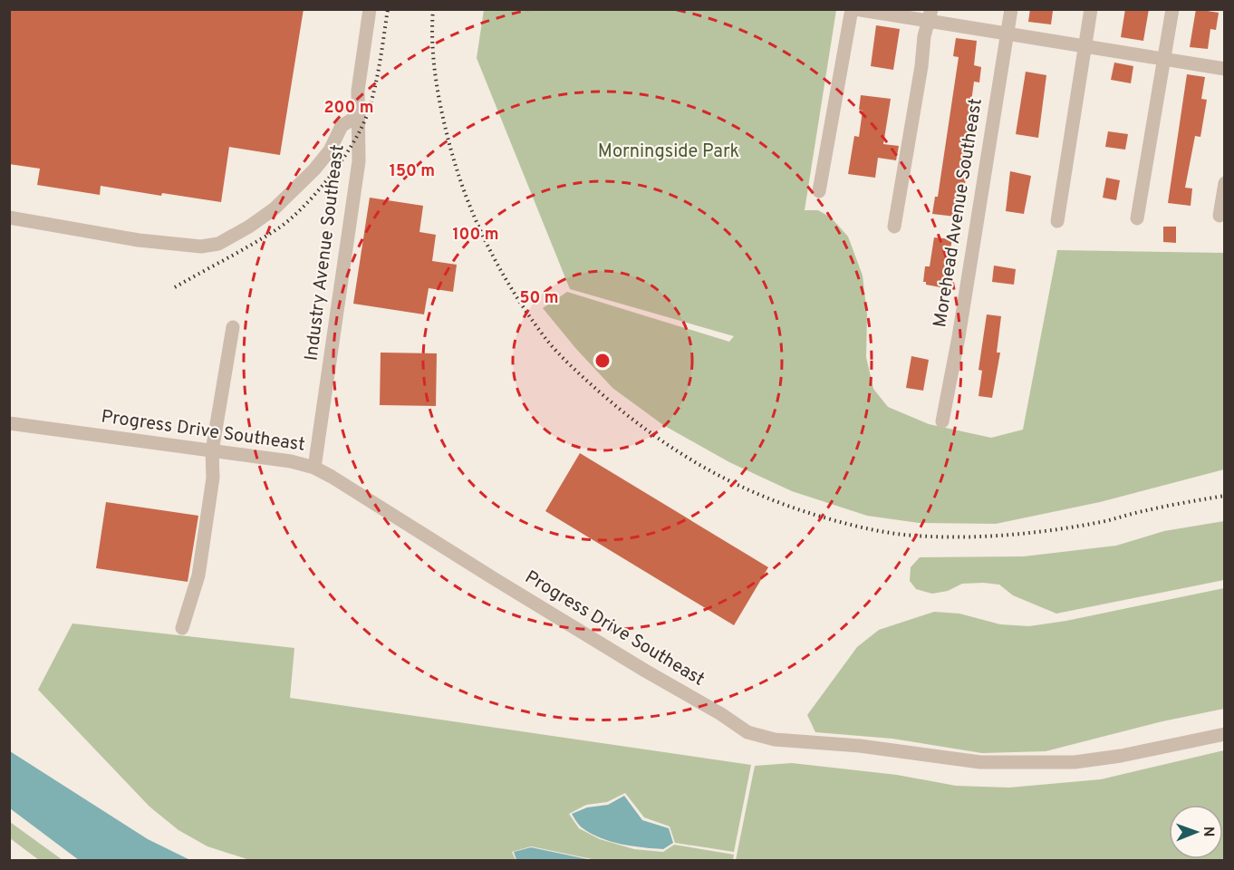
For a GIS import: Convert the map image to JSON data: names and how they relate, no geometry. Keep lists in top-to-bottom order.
{
  "streets": {
    "street": ["Morehead Avenue Southeast", "Industry Avenue Southeast", "Progress Drive Southeast"]
  },
  "crossings": [
    ["Industry Avenue Southeast", "Progress Drive Southeast"]
  ],
  "parks": ["Morningside Park"],
  "north": "right",
  "rings": [
    "200 m",
    "150 m",
    "100 m",
    "50 m"
  ]
}
